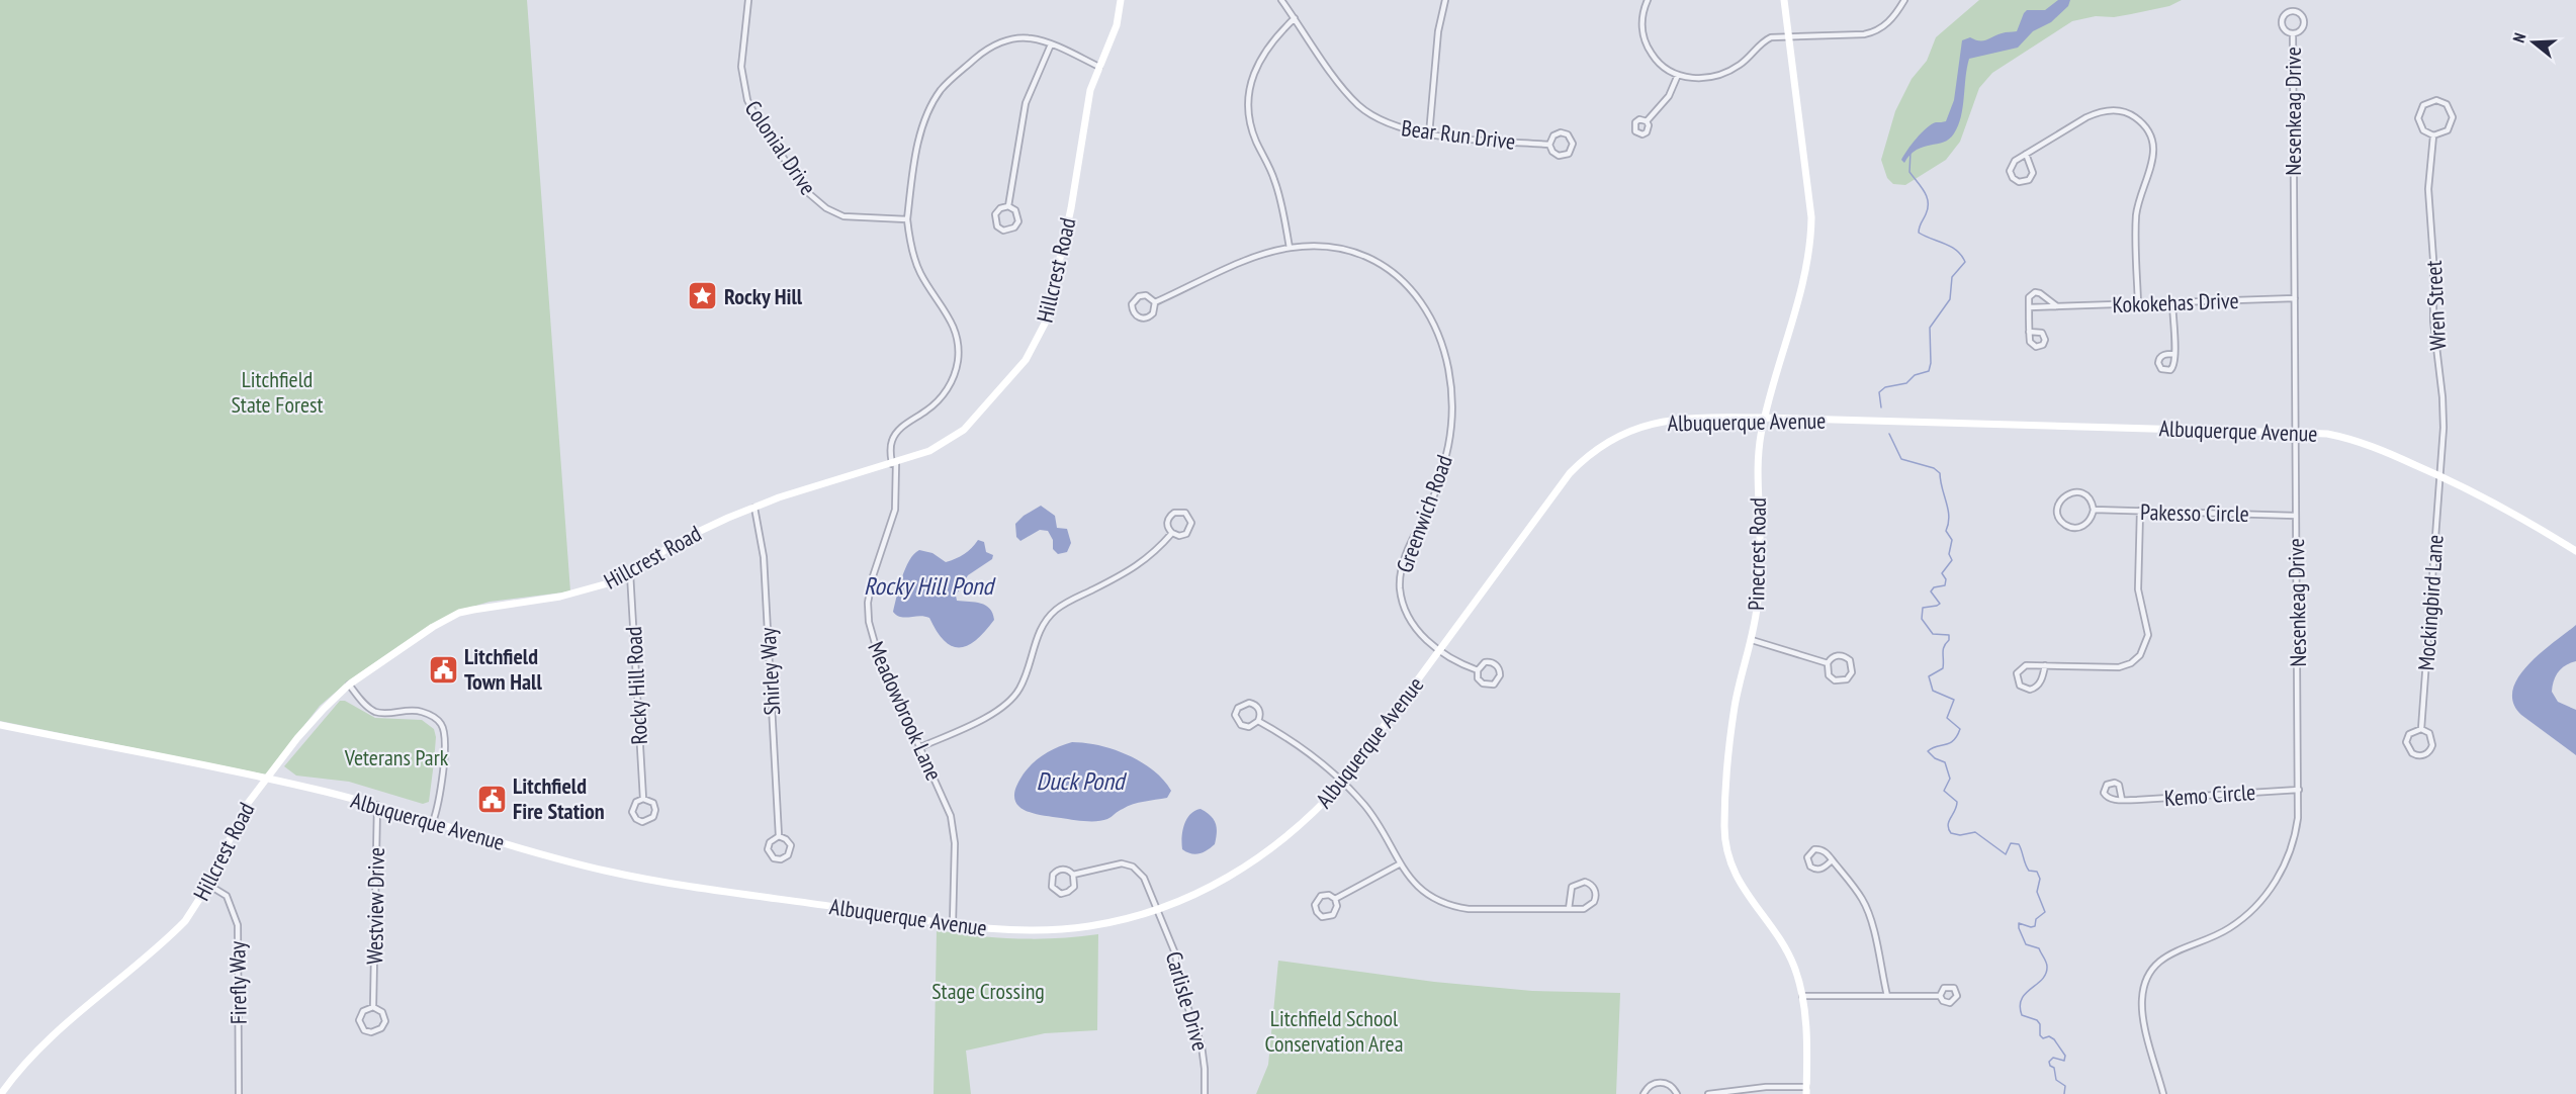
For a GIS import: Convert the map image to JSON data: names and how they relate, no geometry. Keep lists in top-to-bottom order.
{
  "streets": {
    "street": [
      "Nesenkeag Drive",
      "Bear Run Drive",
      "Colonial Drive",
      "Hillcrest Road",
      "Kokokehas Drive",
      "Wren Street",
      "Albuquerque Avenue",
      "Pakesso Circle",
      "Greenwich Road",
      "Pinecrest Road",
      "Mockingbird Lane",
      "Shirley Way",
      "Rocky Hill Road",
      "Meadowbrook Lane",
      "Kemo Circle",
      "Westview Drive",
      "Firefly Way",
      "Carlisle Drive"
    ]
  },
  "crossings": [
    ["Nesenkeag Drive", "Kokokehas Drive"],
    ["Nesenkeag Drive", "Albuquerque Avenue"],
    ["Nesenkeag Drive", "Pakesso Circle"],
    ["Nesenkeag Drive", "Kemo Circle"],
    ["Colonial Drive", "Meadowbrook Lane"],
    ["Hillcrest Road", "Albuquerque Avenue"],
    ["Hillcrest Road", "Shirley Way"],
    ["Hillcrest Road", "Rocky Hill Road"],
    ["Hillcrest Road", "Meadowbrook Lane"],
    ["Hillcrest Road", "Firefly Way"],
    ["Wren Street", "Albuquerque Avenue"],
    ["Wren Street", "Mockingbird Lane"],
    ["Albuquerque Avenue", "Greenwich Road"],
    ["Albuquerque Avenue", "Pinecrest Road"],
    ["Albuquerque Avenue", "Mockingbird Lane"],
    ["Albuquerque Avenue", "Meadowbrook Lane"],
    ["Albuquerque Avenue", "Westview Drive"],
    ["Albuquerque Avenue", "Carlisle Drive"]
  ],
  "water": ["Rocky Hill Pond", "Duck Pond"],
  "parks": [
    "Litchfield State Forest",
    "Veterans Park",
    "Stage Crossing",
    "Litchfield School Conservation Area"
  ],
  "places": {
    "place": ["Rocky Hill"],
    "public building": ["Litchfield Town Hall", "Litchfield Fire Station"]
  },
  "north": "left"
}
